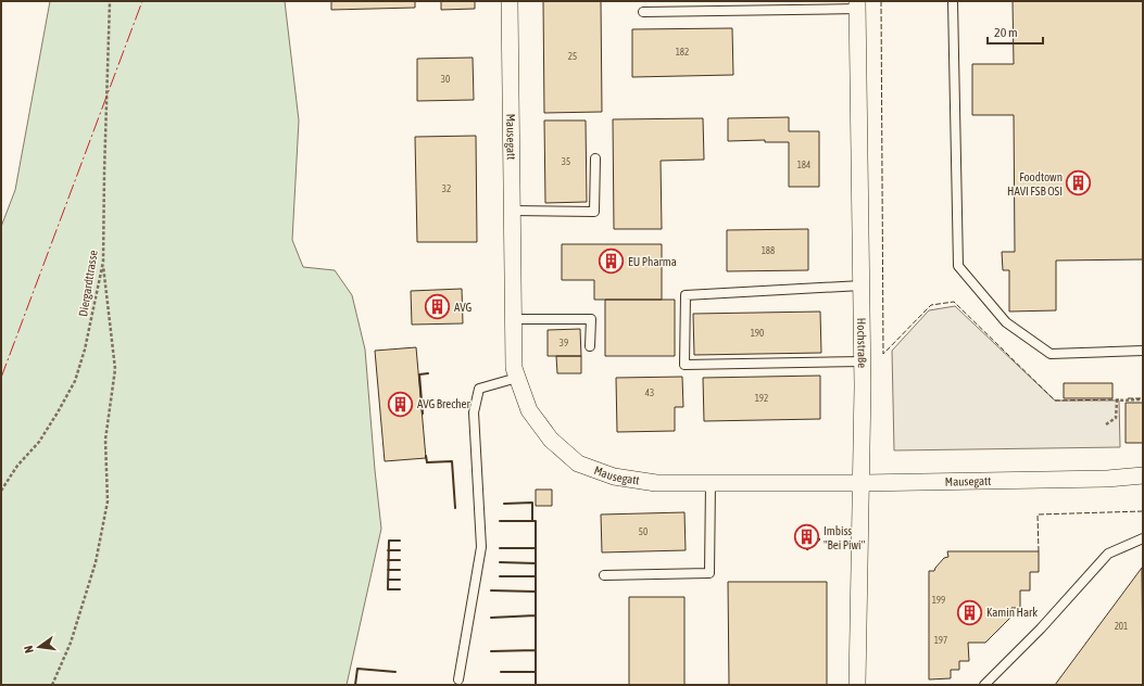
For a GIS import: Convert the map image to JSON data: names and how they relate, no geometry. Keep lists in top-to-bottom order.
{
  "streets": {
    "street": ["Mausegatt", "Hochstraße"],
    "path": ["Diergardttrasse"]
  },
  "crossings": [
    ["Mausegatt", "Hochstraße"]
  ],
  "places": {
    "building": [
      "Foodtown HAVI FSB OSI",
      "EU Pharma",
      "AVG",
      "AVG Brecher",
      "Imbiss \"Bei Piwi\"",
      "Kamin Hark"
    ]
  },
  "house_numbers": [
    "182",
    "25",
    "30",
    "35",
    "184",
    "32",
    "188",
    "190",
    "39",
    "43",
    "192",
    "50",
    "199",
    "201",
    "197"
  ],
  "scale_bar": "20 m",
  "north": "left"
}
